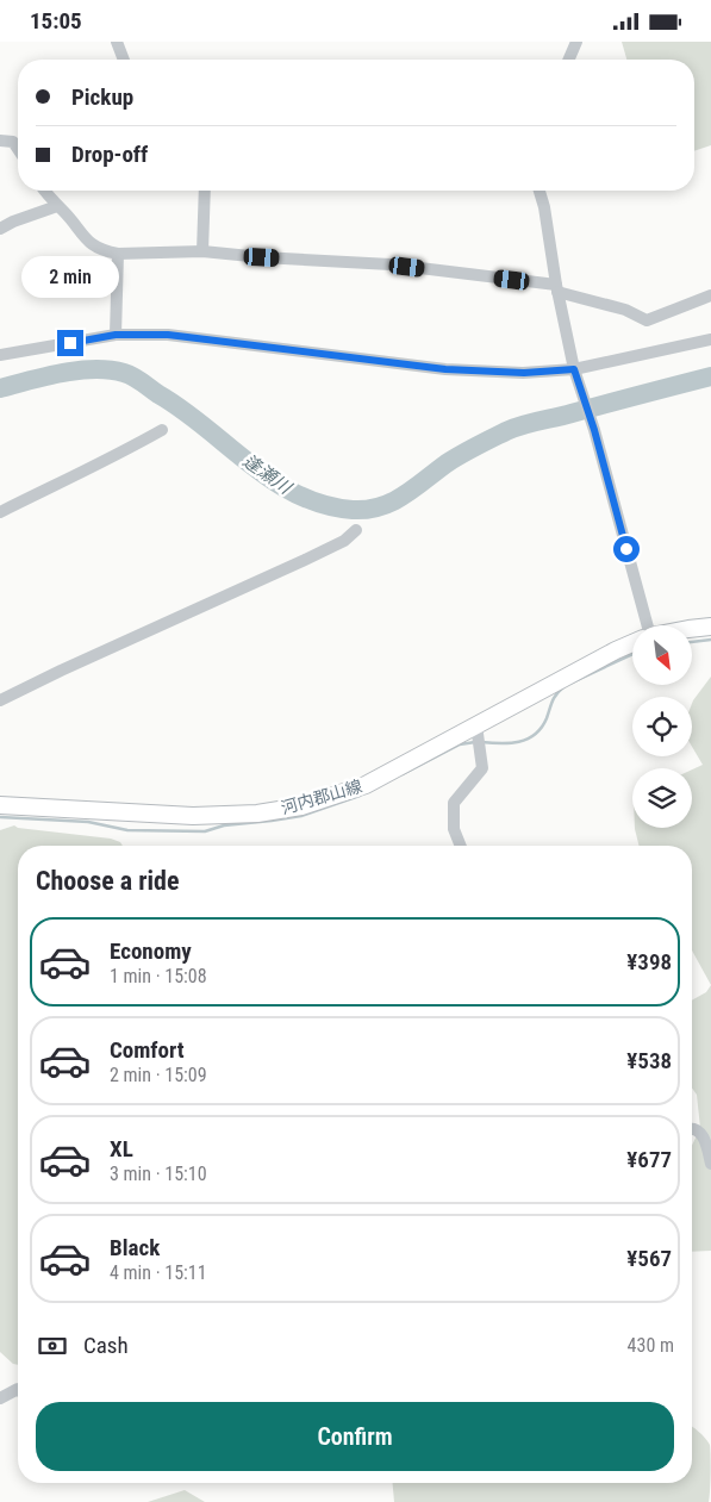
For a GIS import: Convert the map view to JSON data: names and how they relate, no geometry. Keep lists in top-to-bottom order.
{
  "streets": {
    "main road": ["河内郡山線"]
  },
  "water": ["逢瀬川"],
  "north": "bottom right",
  "page": {
    "status": "15:05",
    "banner": ["Pickup", "Drop-off"],
    "bubble": "2 min",
    "heading": "Choose a ride",
    "list": [
      {
        "name": "Economy",
        "note": "1 min · 15:08",
        "value": "¥398"
      },
      {
        "name": "Comfort",
        "note": "2 min · 15:09",
        "value": "¥538"
      },
      {
        "name": "XL",
        "note": "3 min · 15:10",
        "value": "¥677"
      },
      {
        "name": "Black",
        "note": "4 min · 15:11",
        "value": "¥567"
      }
    ],
    "pay": ["Cash", "430 m"],
    "buttons": "Confirm"
  }
}
